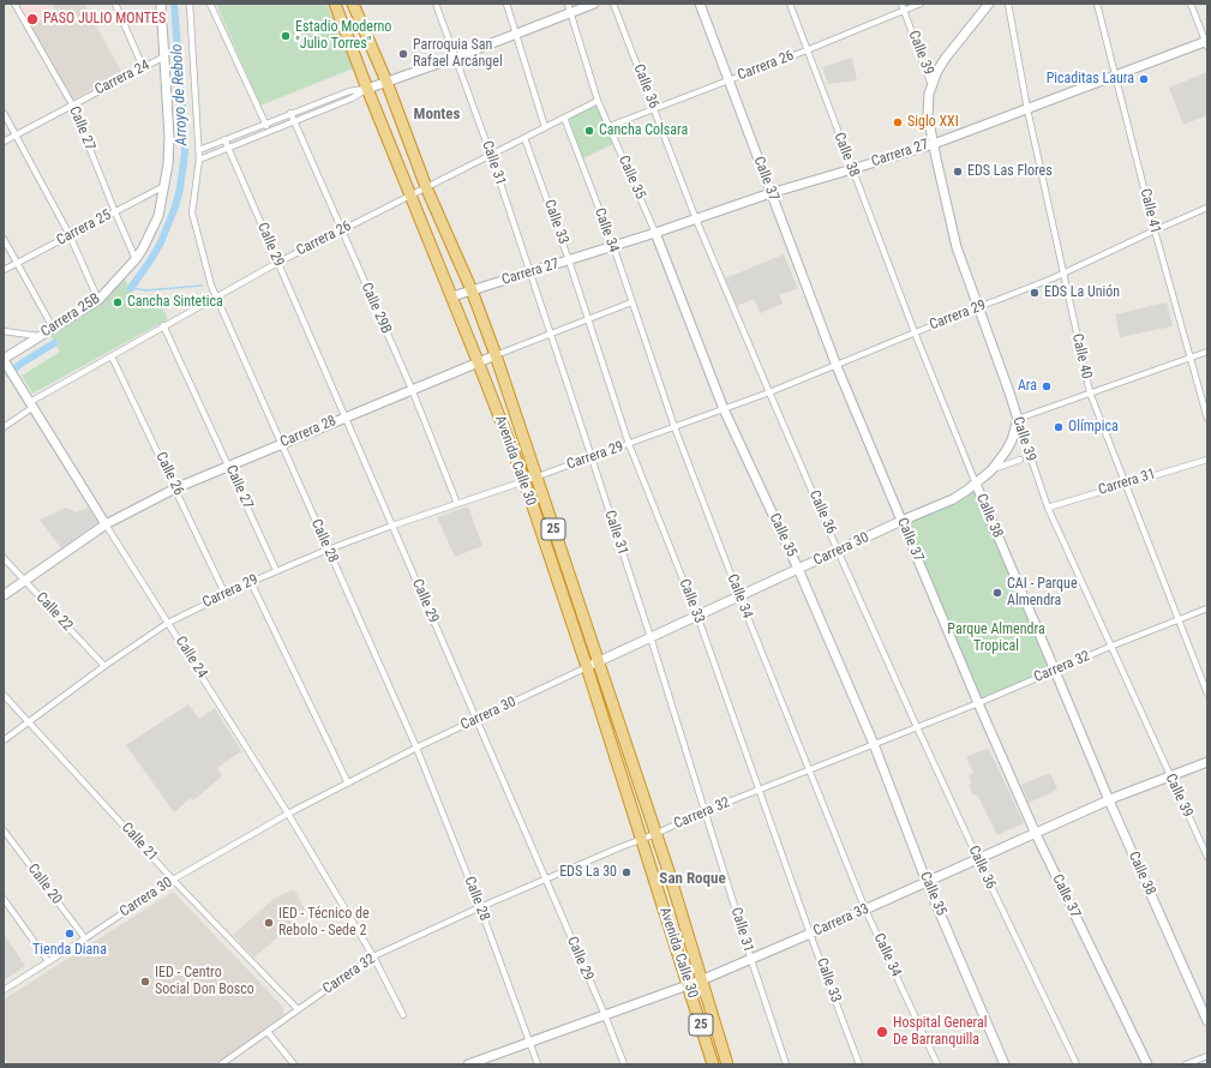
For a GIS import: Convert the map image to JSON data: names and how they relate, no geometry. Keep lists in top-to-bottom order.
{
  "streets": {
    "highway": ["Avenida Calle 30", "25"],
    "street": [
      "Calle 39",
      "Carrera 26",
      "Carrera 24",
      "Calle 36",
      "Calle 27",
      "Carrera 27",
      "Calle 38",
      "Calle 31",
      "Calle 35",
      "Calle 37",
      "Calle 41",
      "Calle 33",
      "Carrera 25",
      "Calle 34",
      "Calle 29",
      "Calle 29B",
      "Carrera 25B",
      "Carrera 29",
      "Calle 40",
      "Carrera 28",
      "Calle 26",
      "Carrera 31",
      "Calle 28",
      "Carrera 30",
      "Calle 22",
      "Calle 24",
      "Carrera 32",
      "Calle 21",
      "Calle 20",
      "Carrera 33"
    ]
  },
  "crossings": [
    ["Calle 39", "Carrera 26"],
    ["Calle 39", "Carrera 27"],
    ["Calle 39", "Carrera 29"],
    ["Calle 39", "Carrera 31"],
    ["Calle 39", "Carrera 30"],
    ["Calle 39", "Carrera 32"],
    ["Calle 39", "Carrera 33"],
    ["Carrera 26", "Calle 36"],
    ["Carrera 26", "Calle 27"],
    ["Carrera 26", "Calle 38"],
    ["Carrera 26", "Calle 31"],
    ["Carrera 26", "Calle 35"],
    ["Carrera 26", "Calle 37"],
    ["Carrera 26", "Calle 33"],
    ["Carrera 26", "Calle 34"],
    ["Carrera 26", "Calle 29"],
    ["Carrera 26", "Calle 29B"],
    ["Carrera 26", "Avenida Calle 30"],
    ["Carrera 26", "Calle 26"],
    ["Carrera 26", "Calle 28"],
    ["Carrera 26", "Calle 24"],
    ["Carrera 24", "Calle 27"],
    ["Calle 36", "Carrera 27"],
    ["Calle 36", "Carrera 29"],
    ["Calle 36", "Carrera 30"],
    ["Calle 36", "Carrera 32"],
    ["Calle 36", "Carrera 33"],
    ["Calle 27", "Carrera 25"],
    ["Calle 27", "Carrera 25B"],
    ["Calle 27", "Carrera 29"],
    ["Calle 27", "Carrera 28"],
    ["Carrera 27", "Calle 38"],
    ["Carrera 27", "Calle 31"],
    ["Carrera 27", "Calle 35"],
    ["Carrera 27", "Calle 37"],
    ["Carrera 27", "Calle 41"],
    ["Carrera 27", "Calle 33"],
    ["Carrera 27", "Calle 34"],
    ["Carrera 27", "Calle 40"],
    ["Carrera 27", "Avenida Calle 30"],
    ["Calle 38", "Carrera 29"],
    ["Calle 38", "Carrera 30"],
    ["Calle 38", "Carrera 32"],
    ["Calle 38", "Carrera 33"],
    ["Calle 31", "Carrera 29"],
    ["Calle 31", "Carrera 28"],
    ["Calle 31", "Carrera 30"],
    ["Calle 31", "Carrera 32"],
    ["Calle 31", "Carrera 33"],
    ["Calle 35", "Carrera 29"],
    ["Calle 35", "Carrera 30"],
    ["Calle 35", "Carrera 32"],
    ["Calle 35", "Carrera 33"],
    ["Calle 37", "Carrera 29"],
    ["Calle 37", "Carrera 30"],
    ["Calle 37", "Carrera 32"],
    ["Calle 37", "Carrera 33"],
    ["Calle 41", "Carrera 29"],
    ["Calle 33", "Carrera 29"],
    ["Calle 33", "Carrera 28"],
    ["Calle 33", "Carrera 30"],
    ["Calle 33", "Carrera 32"],
    ["Calle 33", "Carrera 33"],
    ["Carrera 25", "Carrera 25B"],
    ["Calle 34", "Carrera 29"],
    ["Calle 34", "Carrera 28"],
    ["Calle 34", "Carrera 30"],
    ["Calle 34", "Carrera 32"],
    ["Calle 34", "Carrera 33"],
    ["Calle 29", "Carrera 29"],
    ["Calle 29", "Carrera 28"],
    ["Calle 29", "Carrera 30"],
    ["Calle 29", "Carrera 32"],
    ["Calle 29", "Carrera 33"],
    ["Calle 29B", "Carrera 29"],
    ["Calle 29B", "Carrera 28"],
    ["Carrera 25B", "Calle 24"],
    ["Carrera 29", "Calle 40"],
    ["Carrera 29", "Avenida Calle 30"],
    ["Carrera 29", "Calle 26"],
    ["Carrera 29", "Calle 28"],
    ["Carrera 29", "Calle 22"],
    ["Carrera 29", "Calle 24"],
    ["Carrera 29", "Calle 21"],
    ["Calle 40", "Carrera 31"],
    ["Calle 40", "Carrera 32"],
    ["Carrera 28", "Avenida Calle 30"],
    ["Carrera 28", "Calle 26"],
    ["Carrera 28", "Calle 28"],
    ["Carrera 28", "Calle 22"],
    ["Carrera 28", "Calle 24"],
    ["Avenida Calle 30", "Carrera 30"],
    ["Avenida Calle 30", "Carrera 32"],
    ["Avenida Calle 30", "Carrera 33"],
    ["Calle 28", "Carrera 30"],
    ["Calle 28", "Carrera 32"],
    ["Calle 28", "Carrera 33"],
    ["Carrera 30", "Calle 24"],
    ["Carrera 30", "Calle 21"],
    ["Carrera 30", "Calle 20"],
    ["Calle 24", "Carrera 32"],
    ["Carrera 32", "Calle 21"]
  ],
  "districts": ["Montes", "San Roque"],
  "water": ["Arroyo de Rebolo"],
  "parks": ["Parque Almendra Tropical"],
  "places": [
    "PASO JULIO MONTES",
    "Estadio Moderno \"Julio Torres\"",
    "Parroquia San Rafael Arcángel",
    "Picaditas Laura",
    "Siglo XXI",
    "Cancha Colsara",
    "EDS Las Flores",
    "EDS La Unión",
    "Cancha Sintetica",
    "Ara",
    "Olímpica",
    "CAI - Parque Almendra",
    "EDS La 30",
    "IED - Técnico de Rebolo - Sede 2",
    "Tienda Diana",
    "IED - Centro Social Don Bosco",
    "Hospital General De Barranquilla"
  ]
}
